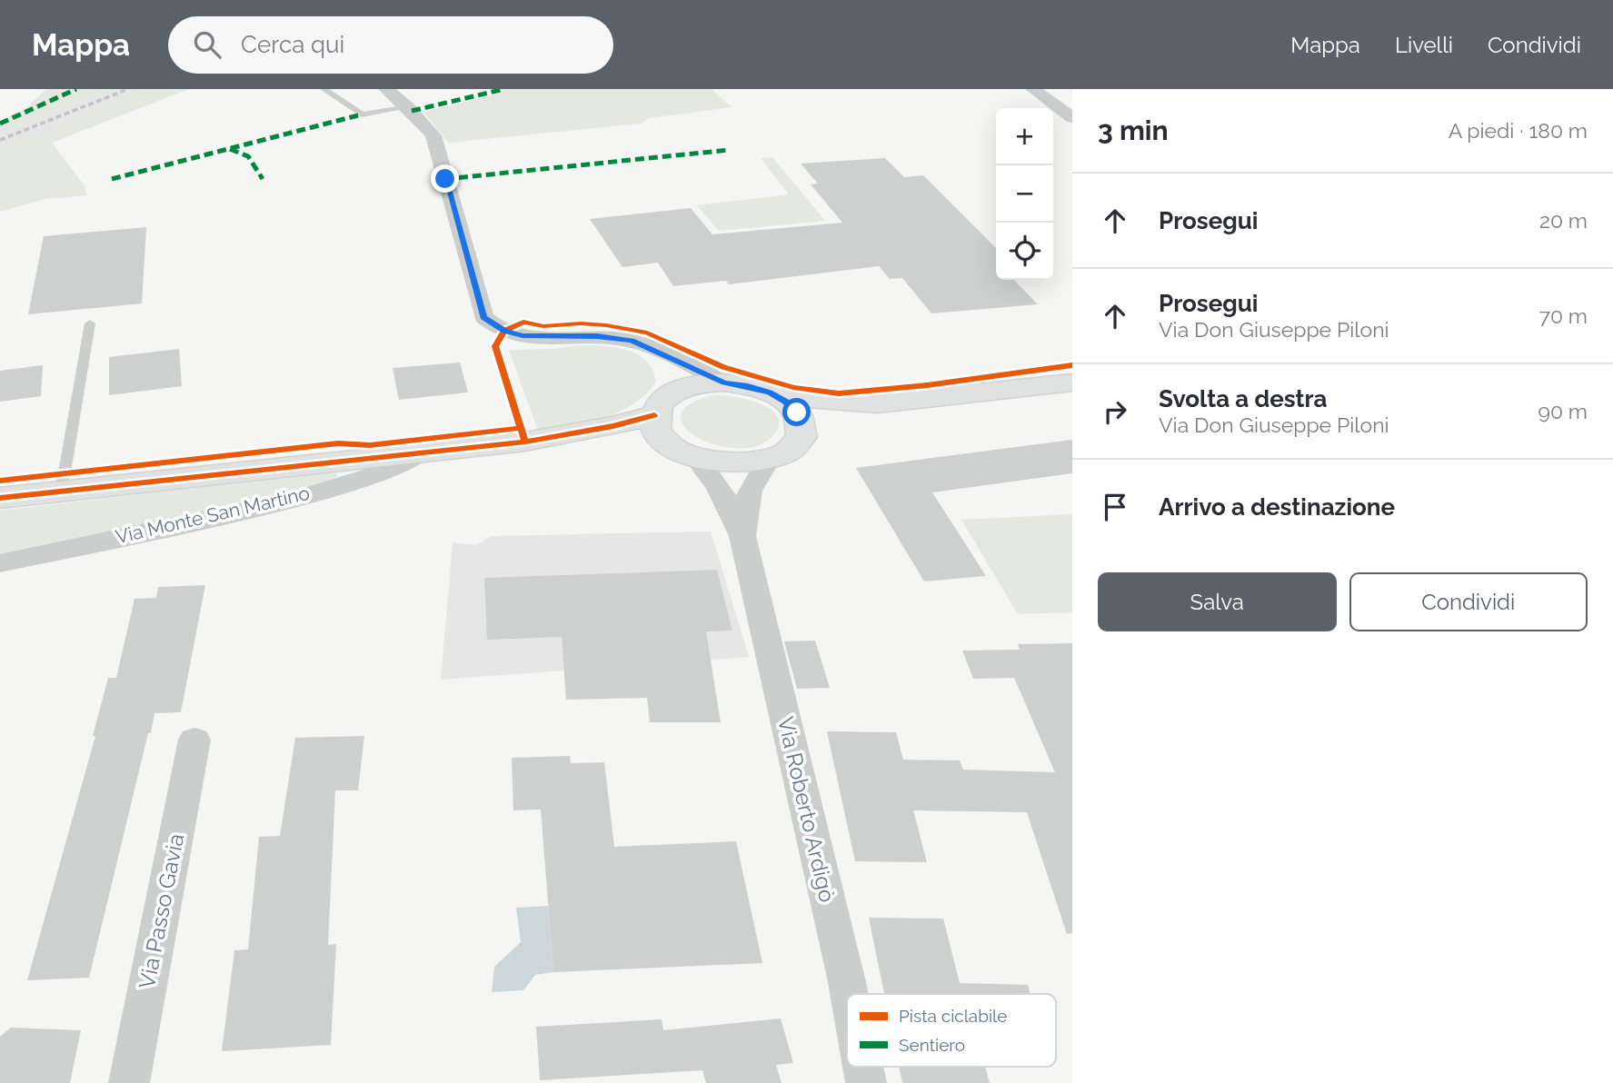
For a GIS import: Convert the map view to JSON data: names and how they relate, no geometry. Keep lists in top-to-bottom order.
{
  "streets": {
    "street": ["Via Monte San Martino", "Via Roberto Ardigò", "Via Passo Gavia"]
  },
  "crossings": [
    ["Via Monte San Martino", "Via Roberto Ardigò"]
  ],
  "legend": ["Pista ciclabile", "Sentiero"],
  "page": {
    "header": "Mappa",
    "search": "Cerca qui",
    "nav": ["Mappa", "Livelli", "Condividi"],
    "heading": ["3 min", "A piedi · 180 m"],
    "map_buttons": ["+", "−"],
    "list": [
      ["Prosegui", "20 m"],
      ["Prosegui", "Via Don Giuseppe Piloni", "70 m"],
      ["Svolta a destra", "Via Don Giuseppe Piloni", "90 m"],
      "Arrivo a destinazione"
    ],
    "buttons": ["Salva", "Condividi"]
  }
}
